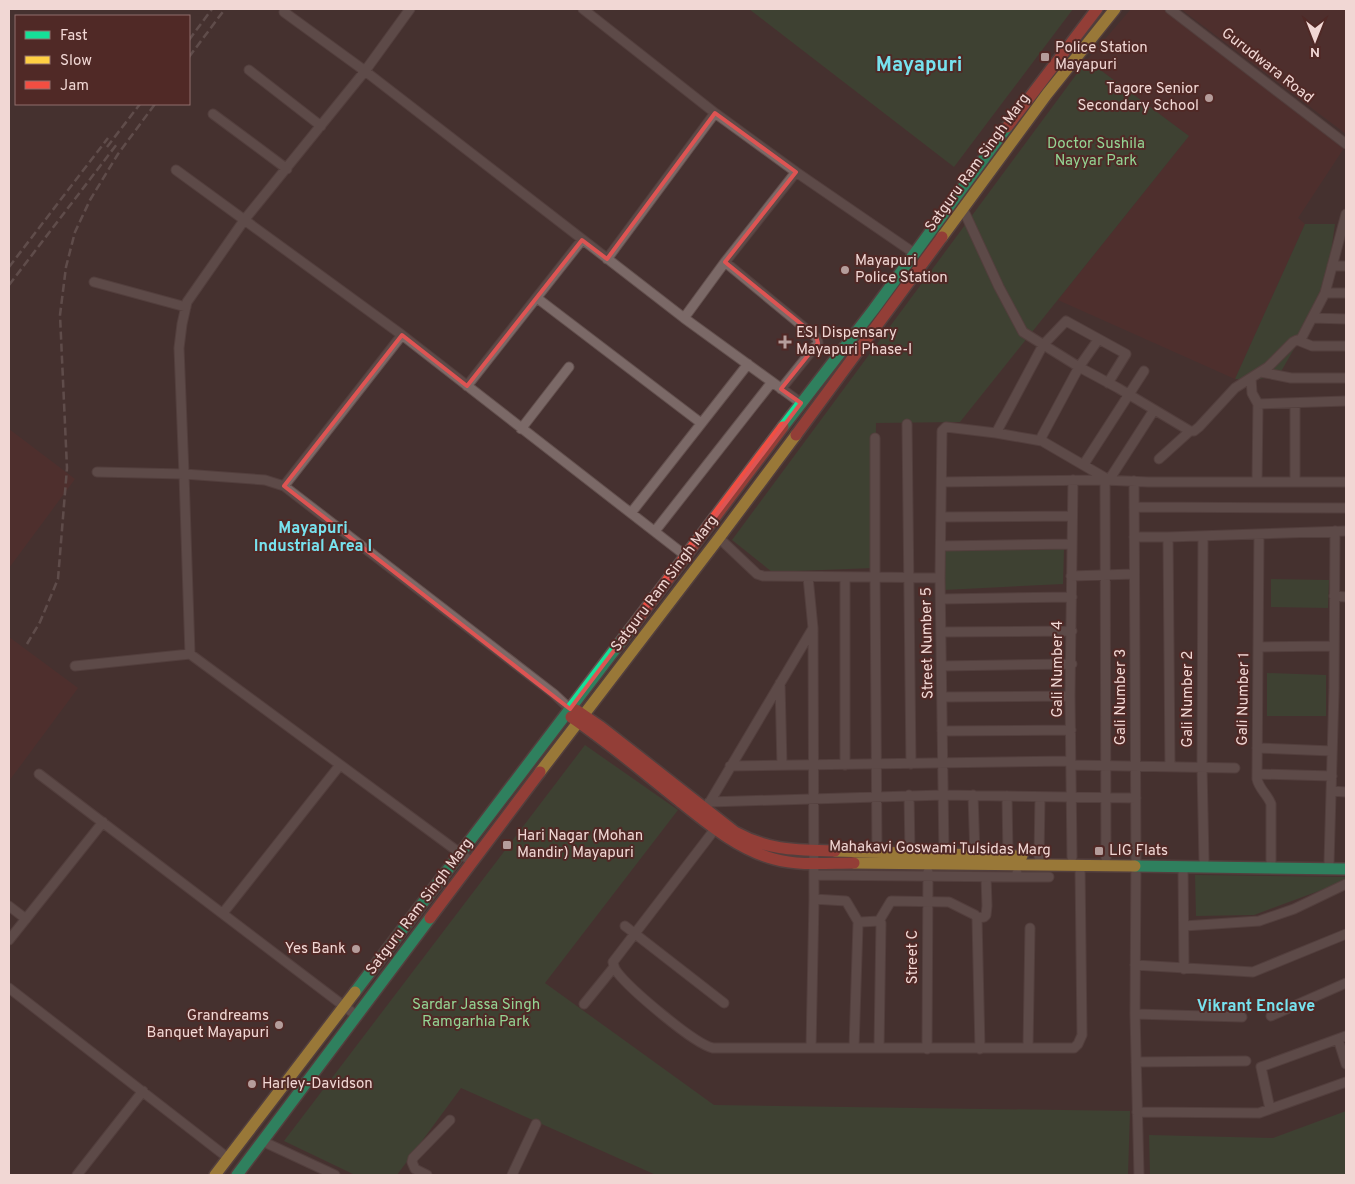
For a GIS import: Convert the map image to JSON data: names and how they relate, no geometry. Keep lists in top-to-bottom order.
{
  "streets": {
    "main road": ["Satguru Ram Singh Marg", "Mahakavi Goswami Tulsidas Marg"],
    "street": [
      "Gurudwara Road",
      "Street Number 5",
      "Gali Number 4",
      "Gali Number 3",
      "Gali Number 2",
      "Gali Number 1",
      "Street C"
    ]
  },
  "crossings": [
    ["Satguru Ram Singh Marg", "Mahakavi Goswami Tulsidas Marg"],
    ["Street Number 5", "Mahakavi Goswami Tulsidas Marg"],
    ["Gali Number 4", "Mahakavi Goswami Tulsidas Marg"],
    ["Gali Number 3", "Mahakavi Goswami Tulsidas Marg"],
    ["Gali Number 2", "Mahakavi Goswami Tulsidas Marg"],
    ["Gali Number 1", "Mahakavi Goswami Tulsidas Marg"],
    ["Mahakavi Goswami Tulsidas Marg", "Street C"]
  ],
  "districts": ["Mayapuri", "Mayapuri Industrial Area I", "Vikrant Enclave"],
  "parks": ["Doctor Sushila Nayyar Park", "Sardar Jassa Singh Ramgarhia Park"],
  "places": {
    "transit": ["Police Station Mayapuri", "Hari Nagar (Mohan Mandir) Mayapuri", "LIG Flats"],
    "other": [
      "Tagore Senior Secondary School",
      "Mayapuri Police Station",
      "Yes Bank",
      "Grandreams Banquet Mayapuri",
      "Harley-Davidson"
    ],
    "health": ["ESI Dispensary Mayapuri Phase-I"]
  },
  "legend": ["Fast", "Slow", "Jam"],
  "north": "bottom"
}
